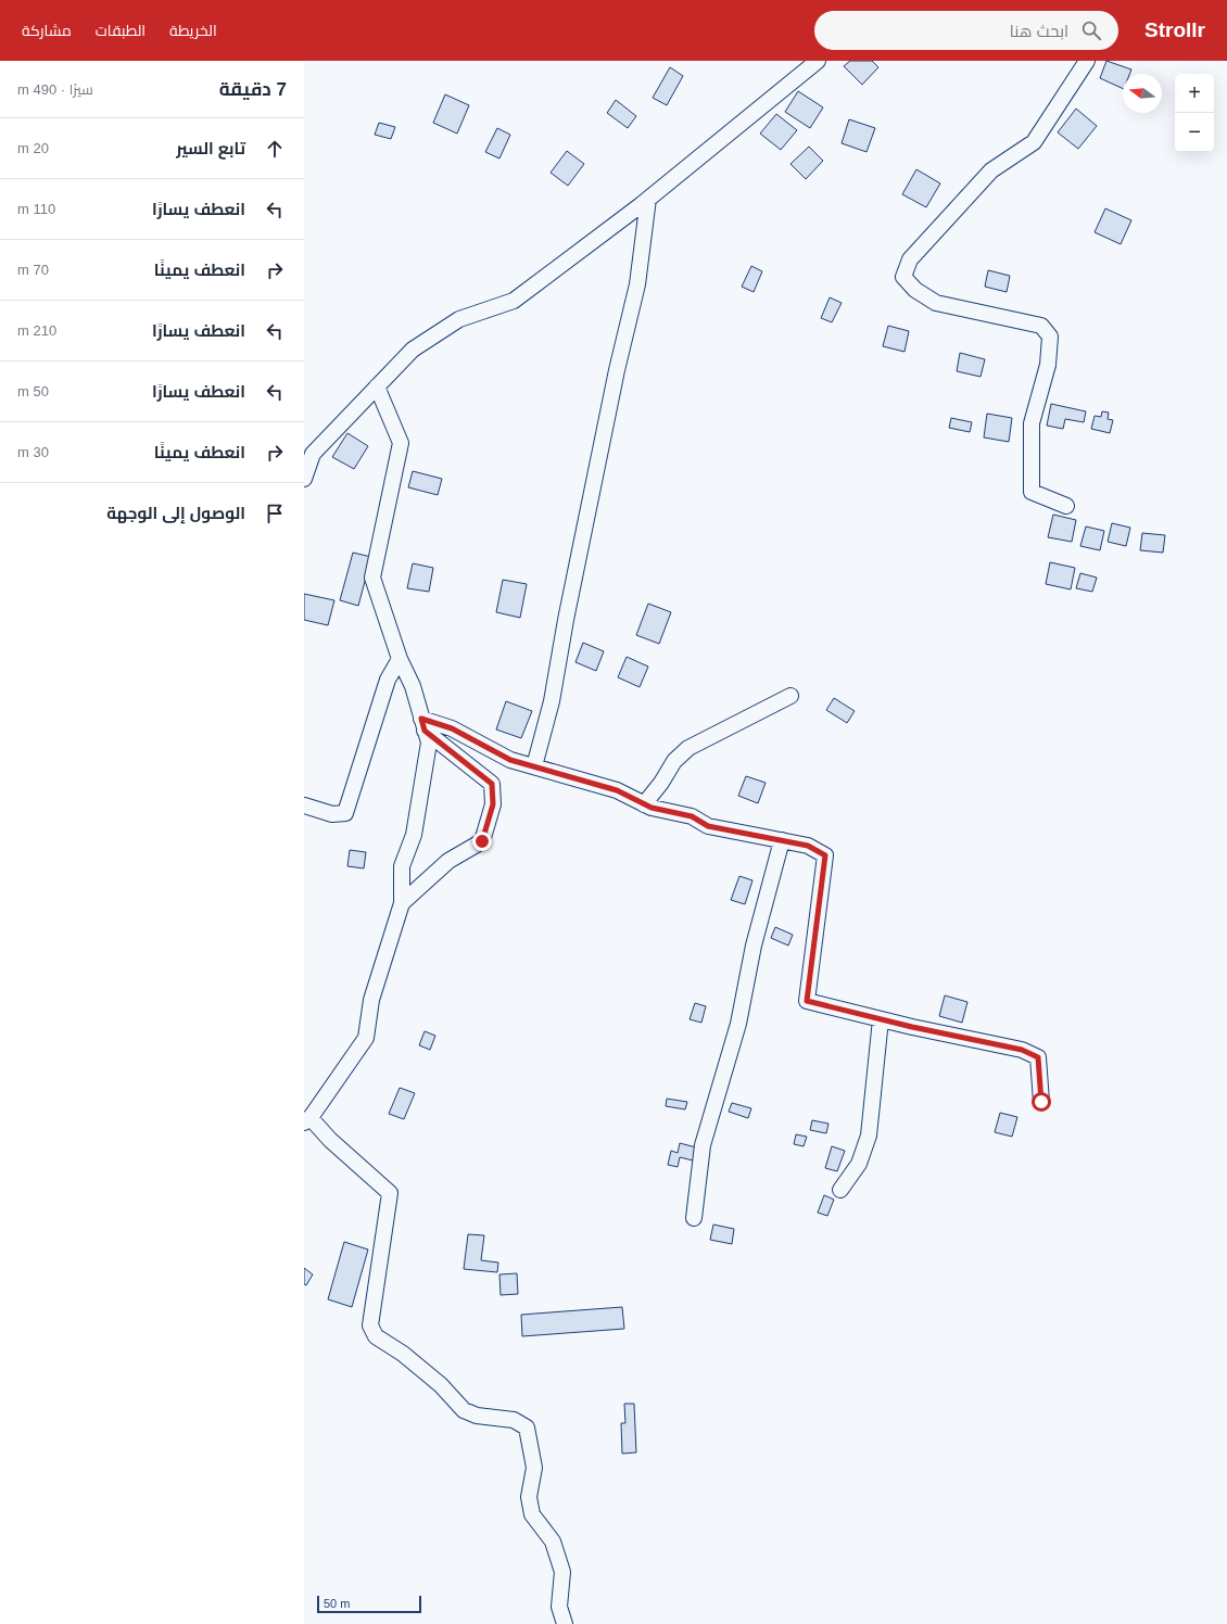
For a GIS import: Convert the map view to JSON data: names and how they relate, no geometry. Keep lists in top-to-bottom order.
{
  "scale_bar": "50 m",
  "north": "left",
  "page": {
    "header": "Strollr",
    "search": "ابحث هنا",
    "nav": ["الخريطة", "الطبقات", "مشاركة"],
    "heading": ["7 دقيقة", "سيرًا · 490 m"],
    "map_buttons": ["+", "−"],
    "list": [
      ["تابع السير", "20 m"],
      ["انعطف يسارًا", "110 m"],
      ["انعطف يمينًا", "70 m"],
      ["انعطف يسارًا", "210 m"],
      ["انعطف يسارًا", "50 m"],
      ["انعطف يمينًا", "30 m"],
      "الوصول إلى الوجهة"
    ],
    "scale": "50 m"
  }
}
